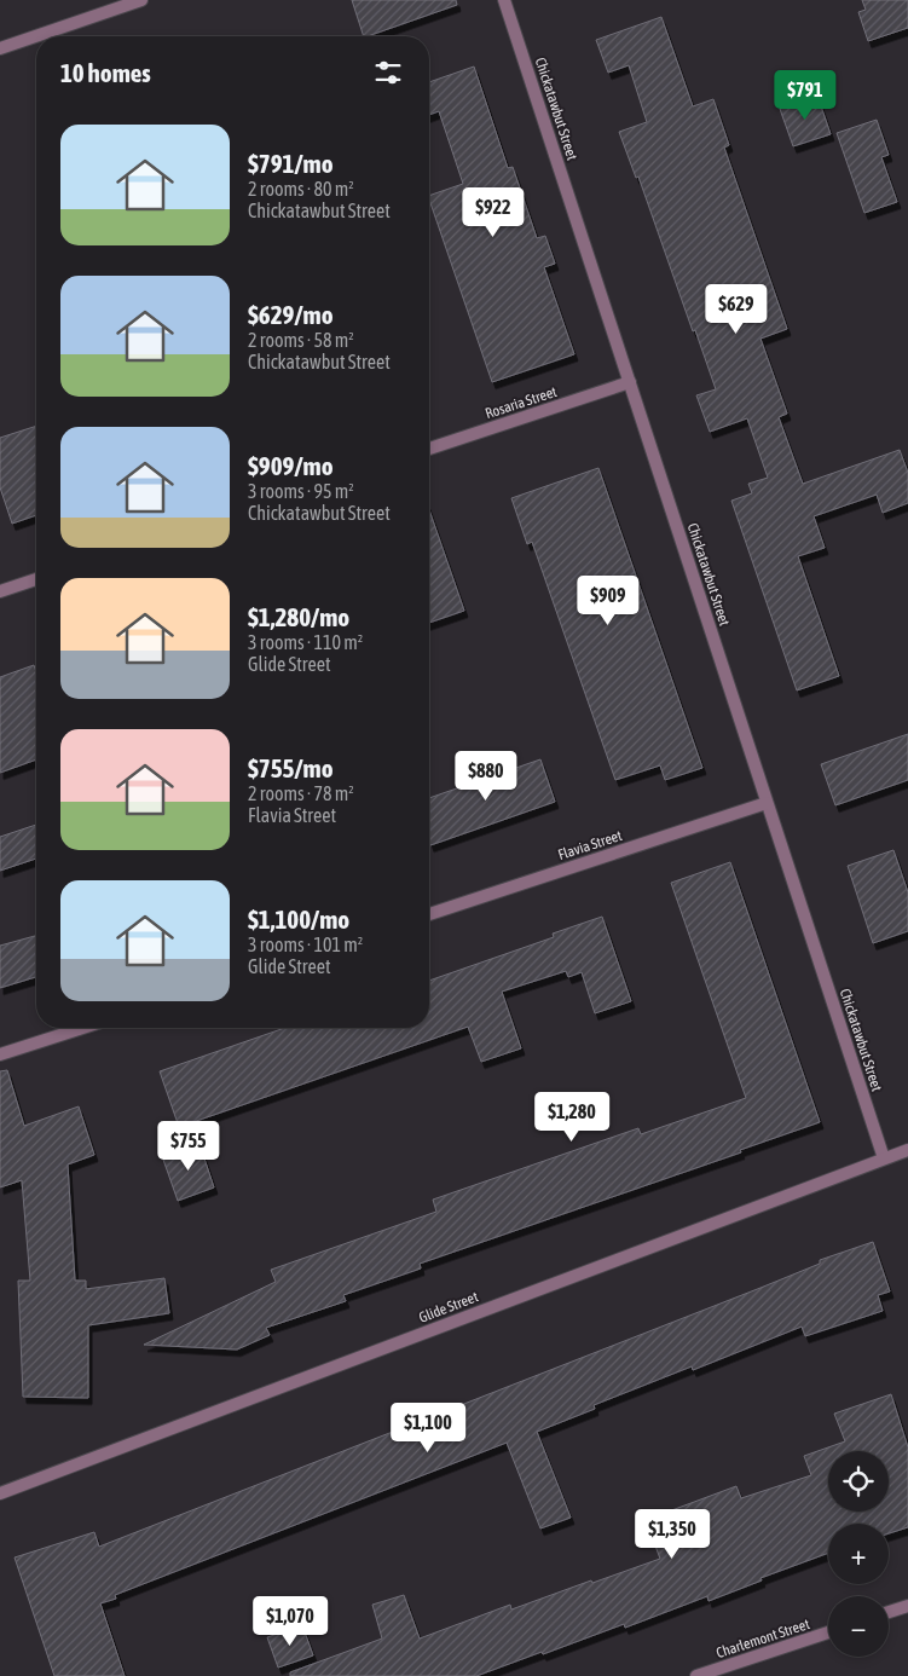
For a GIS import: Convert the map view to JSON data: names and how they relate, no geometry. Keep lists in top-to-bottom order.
{
  "streets": {
    "street": [
      "Chickatawbut Street",
      "Rosaria Street",
      "Flavia Street",
      "Glide Street",
      "Charlemont Street"
    ]
  },
  "crossings": [
    ["Chickatawbut Street", "Rosaria Street"],
    ["Chickatawbut Street", "Flavia Street"],
    ["Chickatawbut Street", "Glide Street"]
  ],
  "page": {
    "heading": "10 homes",
    "price": [
      "$791",
      "$922",
      "$629",
      "$909",
      "$880",
      "$1,280",
      "$755",
      "$1,100",
      "$1,350",
      "$1,070"
    ],
    "list": [
      {
        "name": "$791/mo",
        "note": "2 rooms · 80 m² · Chickatawbut Street"
      },
      {
        "name": "$629/mo",
        "note": "2 rooms · 58 m² · Chickatawbut Street"
      },
      {
        "name": "$909/mo",
        "note": "3 rooms · 95 m² · Chickatawbut Street"
      },
      {
        "name": "$1,280/mo",
        "note": "3 rooms · 110 m² · Glide Street"
      },
      {
        "name": "$755/mo",
        "note": "2 rooms · 78 m² · Flavia Street"
      },
      {
        "name": "$1,100/mo",
        "note": "3 rooms · 101 m² · Glide Street"
      }
    ],
    "map_buttons": ["+", "−"]
  }
}
